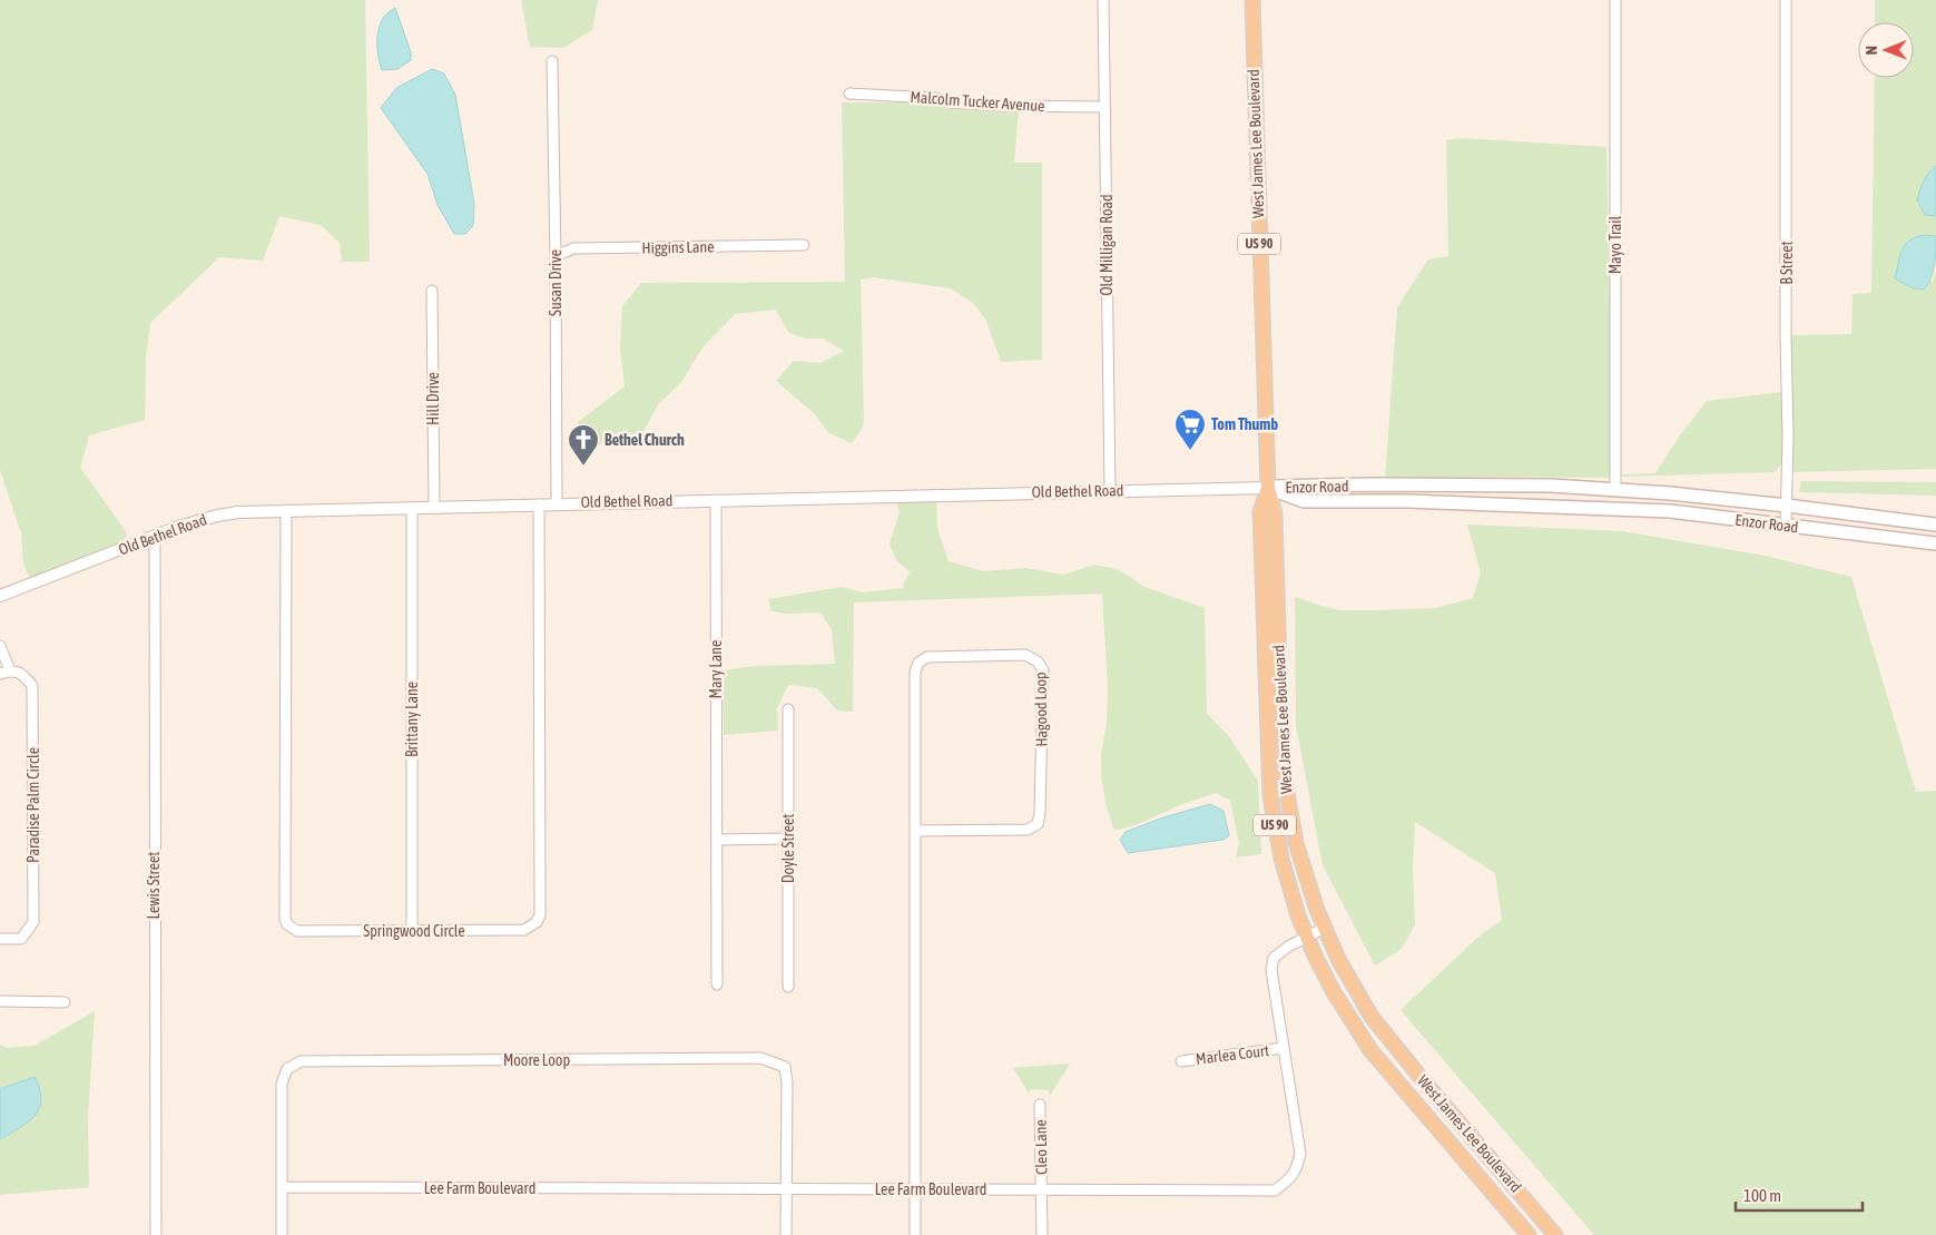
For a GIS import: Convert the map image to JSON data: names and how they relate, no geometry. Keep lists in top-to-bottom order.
{
  "streets": {
    "main road": ["West James Lee Boulevard", "US 90", "Enzor Road"],
    "street": [
      "Malcolm Tucker Avenue",
      "Old Milligan Road",
      "Mayo Trail",
      "Higgins Lane",
      "B Street",
      "Susan Drive",
      "Hill Drive",
      "Old Bethel Road",
      "Mary Lane",
      "Hagood Loop",
      "Brittany Lane",
      "Paradise Palm Circle",
      "Doyle Street",
      "Lewis Street",
      "Springwood Circle",
      "Marlea Court",
      "Moore Loop",
      "Cleo Lane",
      "Lee Farm Boulevard"
    ]
  },
  "crossings": [
    ["Malcolm Tucker Avenue", "Old Milligan Road"],
    ["West James Lee Boulevard", "Enzor Road"],
    ["West James Lee Boulevard", "Old Bethel Road"],
    ["West James Lee Boulevard", "Lee Farm Boulevard"],
    ["Old Milligan Road", "Old Bethel Road"],
    ["Mayo Trail", "Enzor Road"],
    ["Higgins Lane", "Susan Drive"],
    ["B Street", "Enzor Road"],
    ["Susan Drive", "Old Bethel Road"],
    ["Hill Drive", "Old Bethel Road"],
    ["Enzor Road", "Old Bethel Road"],
    ["Old Bethel Road", "Mary Lane"],
    ["Old Bethel Road", "Brittany Lane"],
    ["Old Bethel Road", "Lewis Street"],
    ["Old Bethel Road", "Springwood Circle"],
    ["Hagood Loop", "Lee Farm Boulevard"],
    ["Brittany Lane", "Springwood Circle"],
    ["Marlea Court", "Lee Farm Boulevard"],
    ["Moore Loop", "Lee Farm Boulevard"],
    ["Cleo Lane", "Lee Farm Boulevard"]
  ],
  "places": {
    "supermarket": ["Tom Thumb"],
    "church": ["Bethel Church"]
  },
  "scale_bar": "100 m",
  "north": "left"
}
